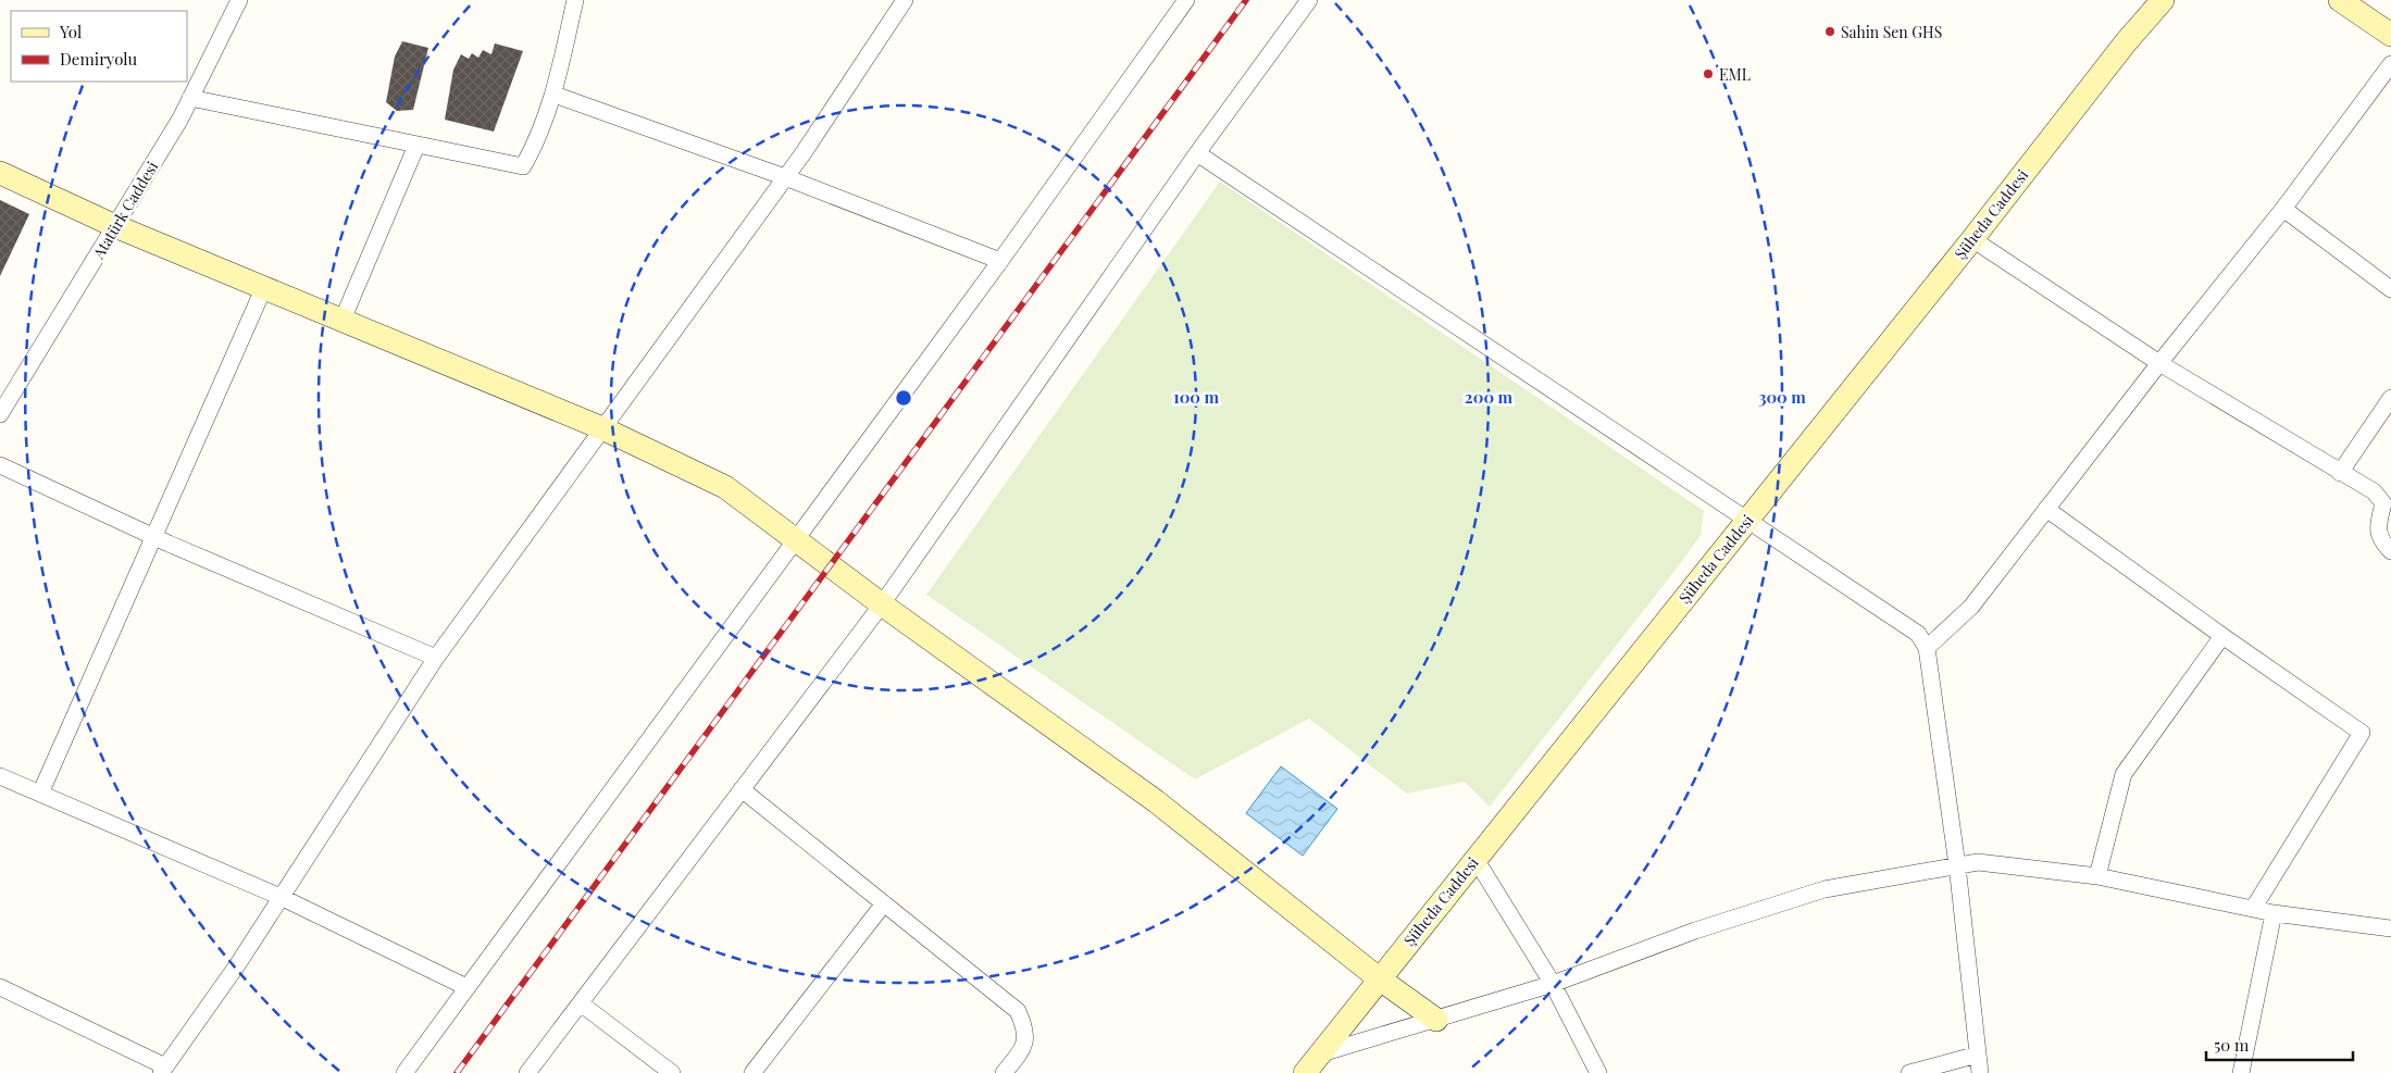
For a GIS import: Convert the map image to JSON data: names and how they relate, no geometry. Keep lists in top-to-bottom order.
{
  "streets": {
    "street": ["Atatürk Caddesi", "Şüheda Caddesi"]
  },
  "places": ["Sahin Sen GHS", "EML"],
  "legend": ["Yol", "Demiryolu"],
  "scale_bar": "50 m",
  "rings": ["100 m", "200 m", "300 m"]
}
